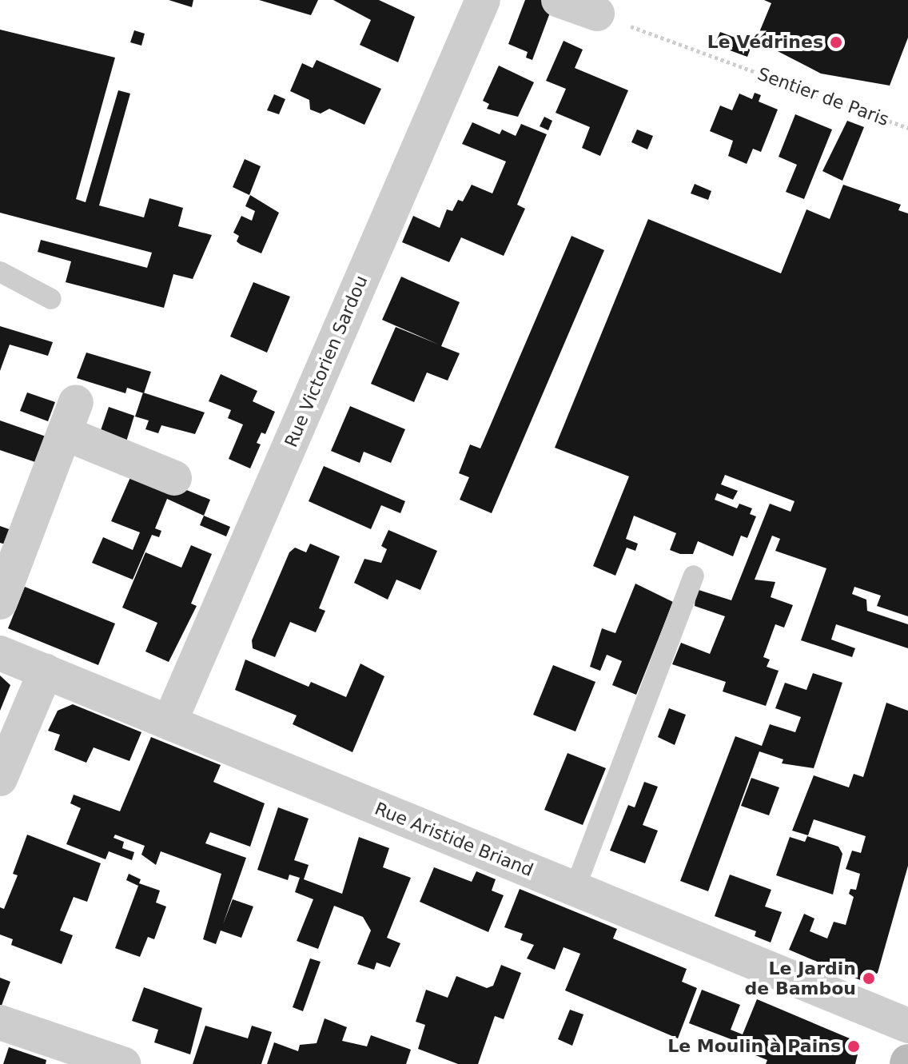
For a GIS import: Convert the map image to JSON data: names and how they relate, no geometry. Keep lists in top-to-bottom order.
{
  "streets": {
    "street": ["Rue Victorien Sardou", "Rue Aristide Briand"],
    "path": ["Sentier de Paris"]
  },
  "crossings": [
    ["Rue Victorien Sardou", "Rue Aristide Briand"]
  ],
  "places": ["Le Védrines", "Le Jardin de Bambou", "Le Moulin à Pains"]
}
